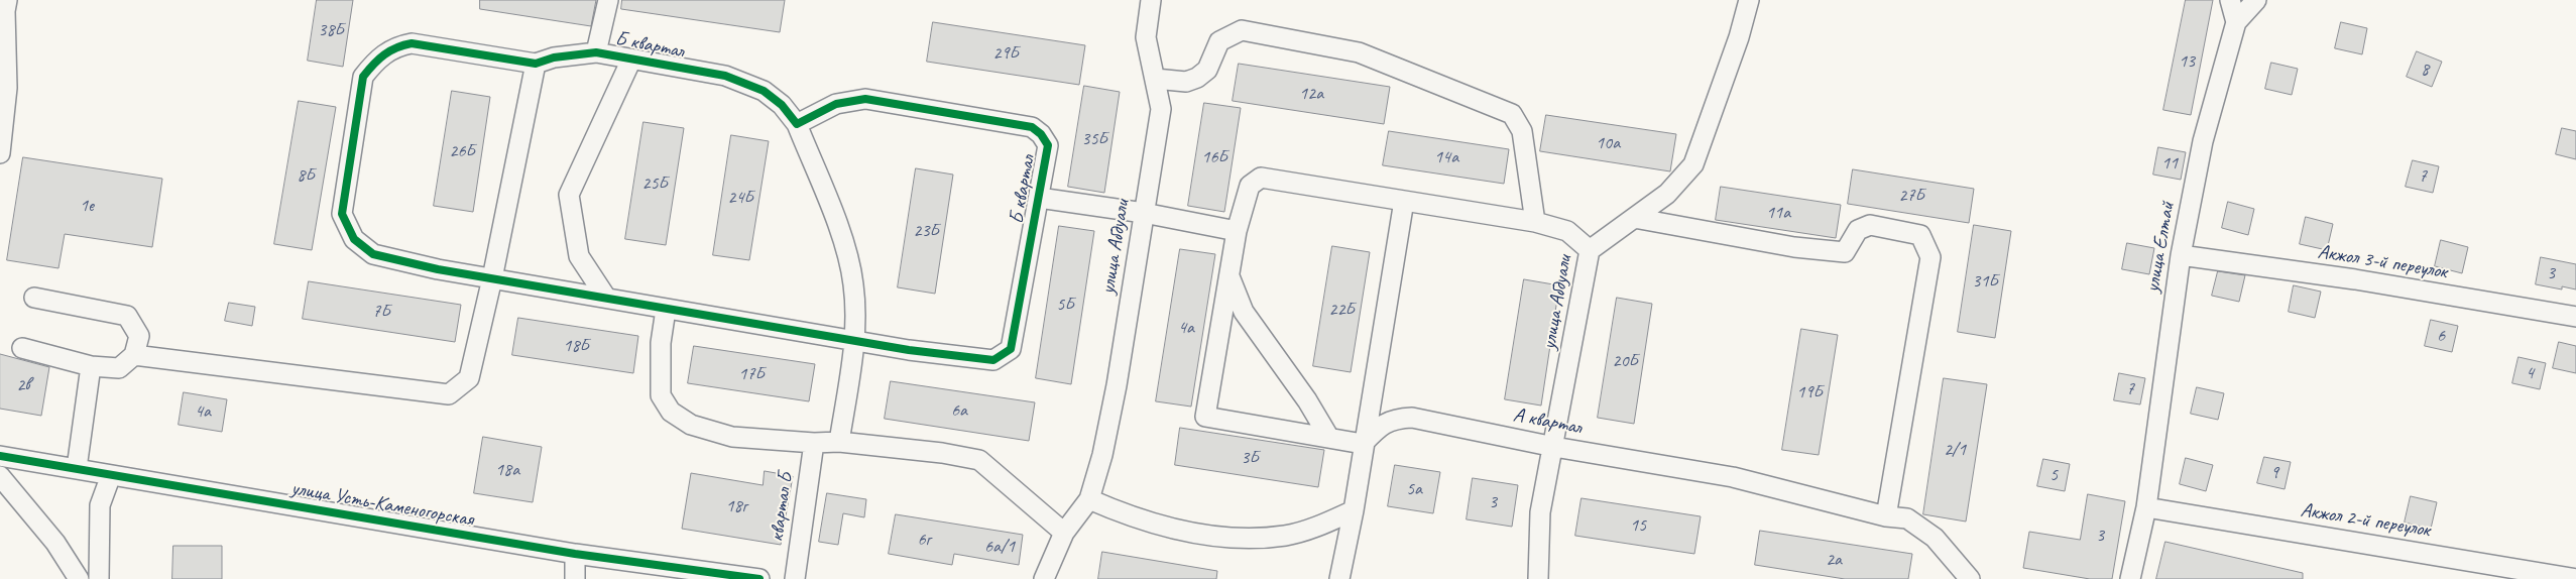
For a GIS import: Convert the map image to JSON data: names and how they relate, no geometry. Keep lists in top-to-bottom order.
{
  "streets": {
    "street": [
      "Б квартал",
      "улица Абдуали",
      "улица Елтай",
      "Акжол 3-й переулок",
      "А квартал",
      "улица Усть-Каменогорская",
      "квартал Б",
      "Акжол 2-й переулок"
    ]
  },
  "crossings": [
    ["улица Абдуали", "А квартал"],
    ["улица Елтай", "Акжол 3-й переулок"],
    ["улица Елтай", "Акжол 2-й переулок"]
  ],
  "house_numbers": [
    "38Б",
    "29Б",
    "13",
    "8",
    "12а",
    "35Б",
    "10а",
    "26Б",
    "16Б",
    "14а",
    "11",
    "8Б",
    "7",
    "25Б",
    "27Б",
    "24Б",
    "1е",
    "11а",
    "23Б",
    "3",
    "31Б",
    "5Б",
    "22Б",
    "7Б",
    "4а",
    "6",
    "18Б",
    "20Б",
    "4",
    "17Б",
    "2в",
    "7",
    "19Б",
    "6а",
    "4а",
    "2/1",
    "3Б",
    "18а",
    "9",
    "5",
    "5а",
    "3",
    "18г",
    "15",
    "3",
    "6г",
    "6а/1",
    "2а"
  ]
}
